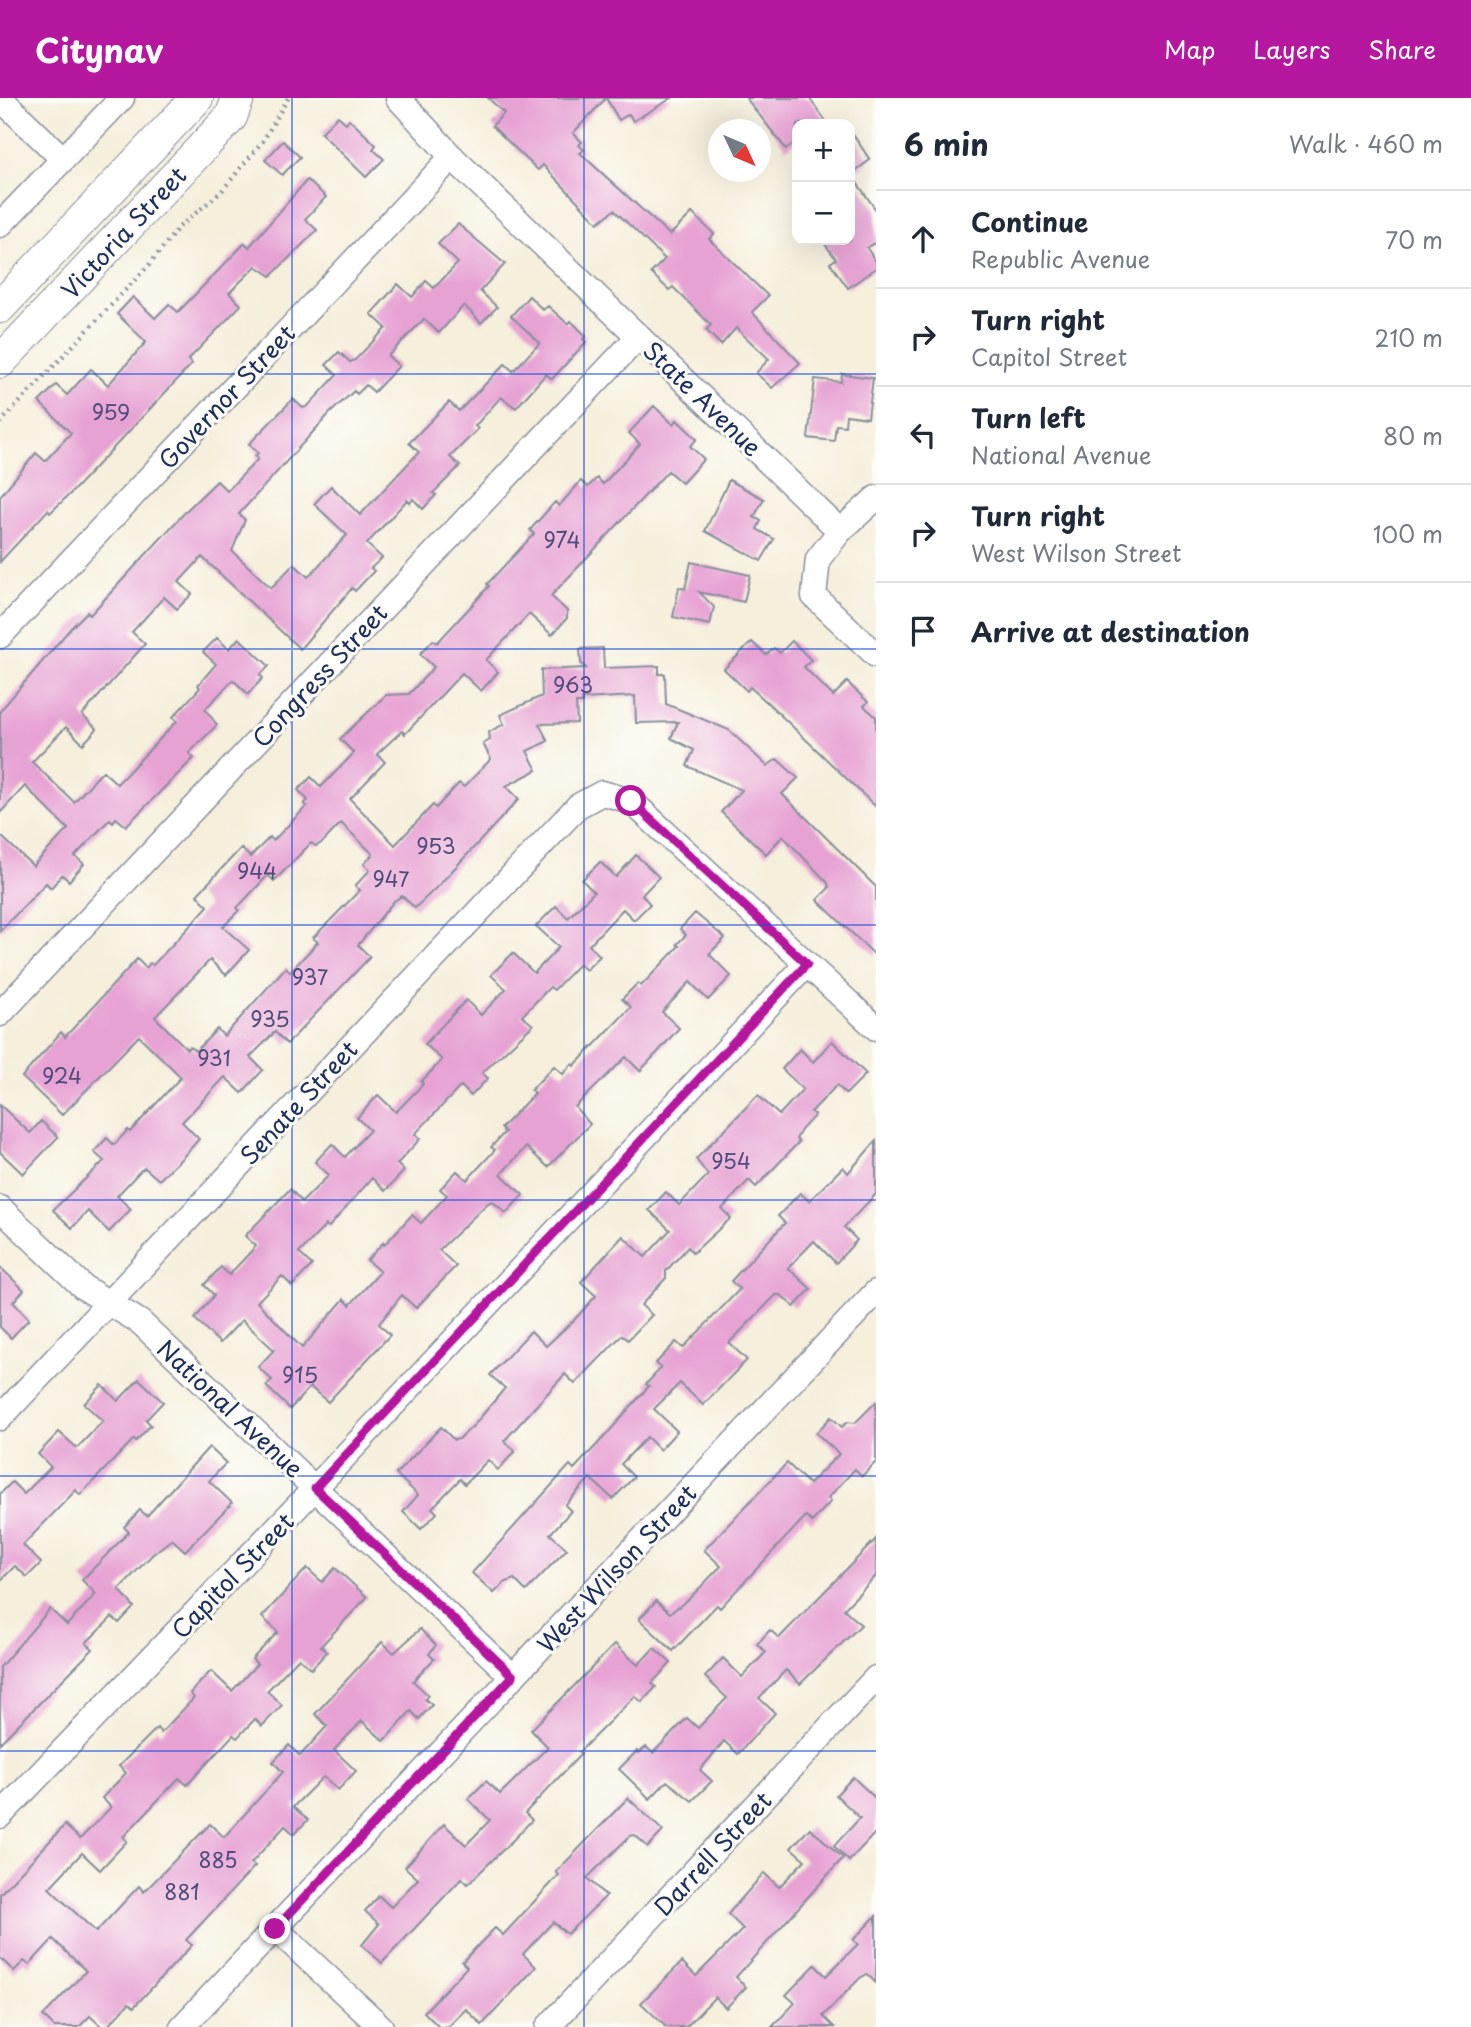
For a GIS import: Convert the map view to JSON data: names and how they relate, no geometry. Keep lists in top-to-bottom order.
{
  "streets": {
    "main road": ["Victoria Street"],
    "street": [
      "Governor Street",
      "State Avenue",
      "Congress Street",
      "Senate Street",
      "National Avenue",
      "West Wilson Street",
      "Capitol Street",
      "Darrell Street"
    ]
  },
  "crossings": [
    ["Governor Street", "State Avenue"],
    ["State Avenue", "Congress Street"],
    ["Senate Street", "National Avenue"],
    ["Senate Street", "Capitol Street"],
    ["National Avenue", "West Wilson Street"],
    ["National Avenue", "Capitol Street"]
  ],
  "house_numbers": [
    "959",
    "974",
    "963",
    "953",
    "944",
    "947",
    "937",
    "935",
    "931",
    "924",
    "954",
    "915",
    "885",
    "881"
  ],
  "north": "bottom right",
  "page": {
    "header": "Citynav",
    "nav": ["Map", "Layers", "Share"],
    "heading": ["6 min", "Walk · 460 m"],
    "map_buttons": ["+", "−"],
    "list": [
      ["Continue", "Republic Avenue", "70 m"],
      ["Turn right", "Capitol Street", "210 m"],
      ["Turn left", "National Avenue", "80 m"],
      ["Turn right", "West Wilson Street", "100 m"],
      "Arrive at destination"
    ]
  }
}
